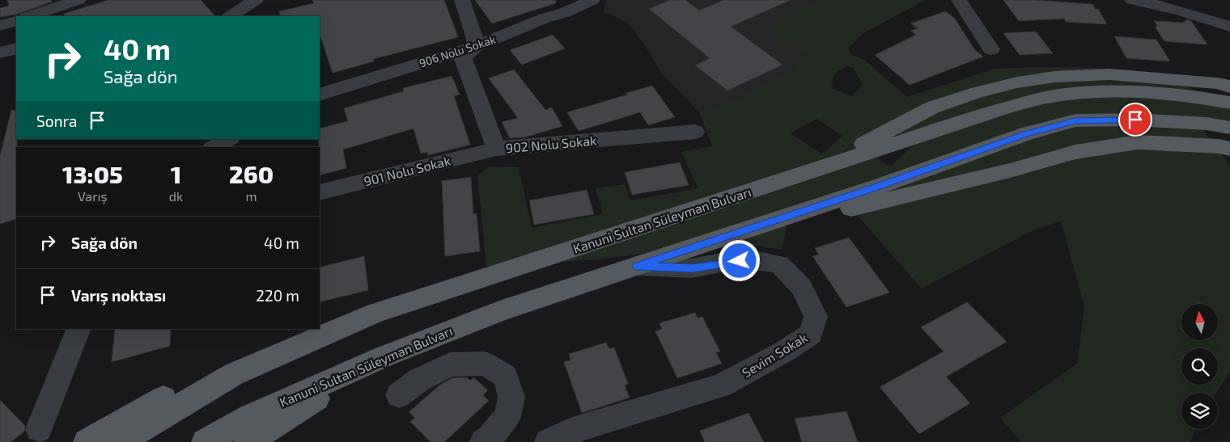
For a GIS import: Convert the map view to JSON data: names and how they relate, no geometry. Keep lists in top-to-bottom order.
{
  "streets": {
    "main road": ["Kanuni Sultan Süleyman Bulvarı"],
    "street": [
      "906 Nolu Sokak",
      "902 Nolu Sokak",
      "901 Nolu Sokak",
      "Sevim Sokak"
    ]
  },
  "crossings": [
    ["906 Nolu Sokak", "902 Nolu Sokak"],
    ["902 Nolu Sokak", "901 Nolu Sokak"],
    ["Kanuni Sultan Süleyman Bulvarı", "Sevim Sokak"]
  ],
  "north": "top",
  "page": {
    "turn": ["40 m", "Sağa dön"],
    "then": "Sonra",
    "eta": [
      "13:05",
      "Varış",
      "1",
      "dk",
      "260",
      "m"
    ],
    "list": [
      {
        "name": "Sağa dön",
        "value": "40 m"
      },
      {
        "name": "Varış noktası",
        "value": "220 m"
      }
    ]
  }
}
